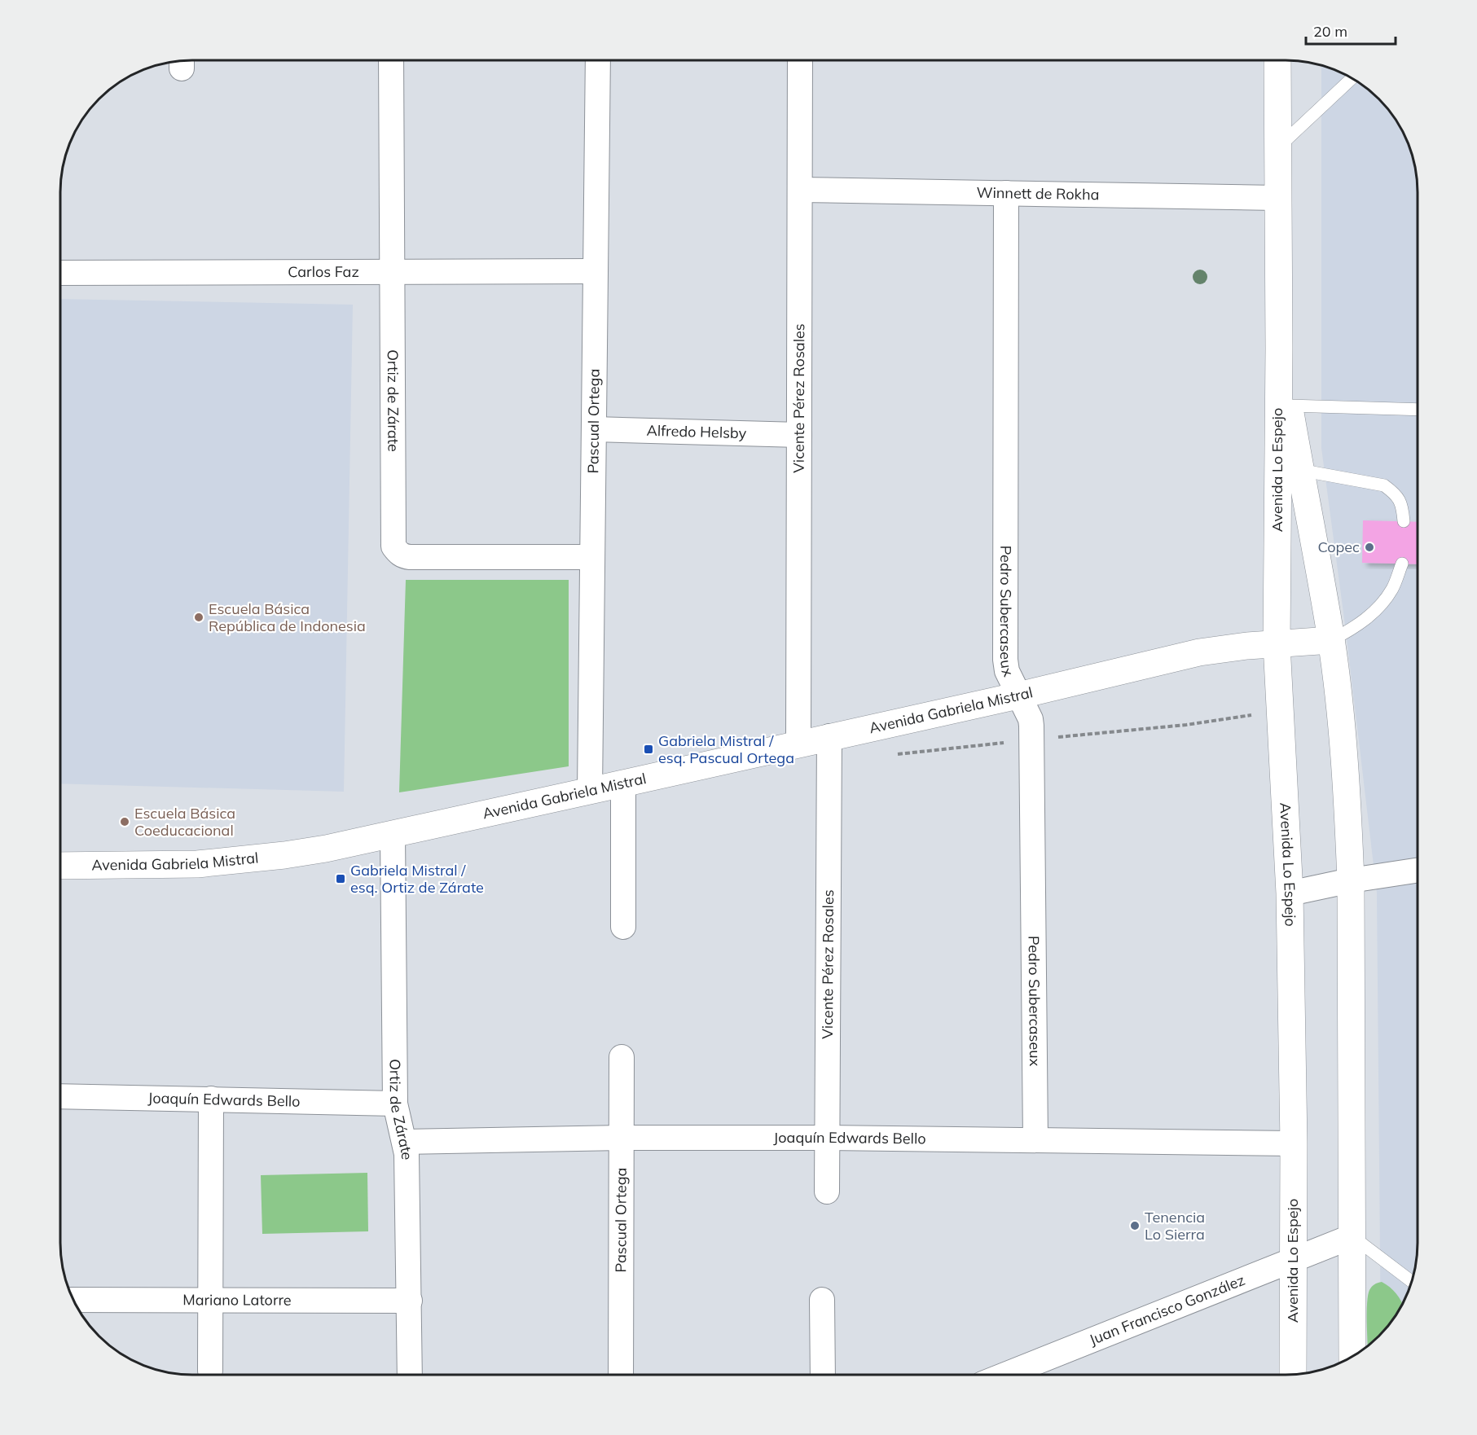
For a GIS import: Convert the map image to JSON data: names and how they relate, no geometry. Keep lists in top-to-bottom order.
{
  "streets": {
    "main road": ["Avenida Lo Espejo", "Avenida Gabriela Mistral"],
    "street": [
      "Winnett de Rokha",
      "Carlos Faz",
      "Vicente Pérez Rosales",
      "Ortiz de Zárate",
      "Pascual Ortega",
      "Alfredo Helsby",
      "Pedro Subercaseux",
      "Joaquín Edwards Bello",
      "Mariano Latorre",
      "Juan Francisco González"
    ]
  },
  "crossings": [
    ["Winnett de Rokha", "Vicente Pérez Rosales"],
    ["Winnett de Rokha", "Avenida Lo Espejo"],
    ["Winnett de Rokha", "Pedro Subercaseux"],
    ["Carlos Faz", "Ortiz de Zárate"],
    ["Carlos Faz", "Pascual Ortega"],
    ["Vicente Pérez Rosales", "Alfredo Helsby"],
    ["Vicente Pérez Rosales", "Avenida Gabriela Mistral"],
    ["Vicente Pérez Rosales", "Joaquín Edwards Bello"],
    ["Ortiz de Zárate", "Pascual Ortega"],
    ["Ortiz de Zárate", "Avenida Gabriela Mistral"],
    ["Ortiz de Zárate", "Joaquín Edwards Bello"],
    ["Ortiz de Zárate", "Mariano Latorre"],
    ["Pascual Ortega", "Alfredo Helsby"],
    ["Pascual Ortega", "Avenida Gabriela Mistral"],
    ["Pascual Ortega", "Joaquín Edwards Bello"],
    ["Avenida Lo Espejo", "Avenida Gabriela Mistral"],
    ["Avenida Lo Espejo", "Joaquín Edwards Bello"],
    ["Avenida Lo Espejo", "Juan Francisco González"],
    ["Pedro Subercaseux", "Avenida Gabriela Mistral"],
    ["Pedro Subercaseux", "Joaquín Edwards Bello"]
  ],
  "places": {
    "other": [
      "Copec",
      "Escuela Básica República de Indonesia",
      "Escuela Básica Coeducacional",
      "Tenencia Lo Sierra"
    ],
    "transit": ["Gabriela Mistral / esq. Pascual Ortega", "Gabriela Mistral / esq. Ortiz de Zárate"]
  },
  "scale_bar": "20 m"
}
